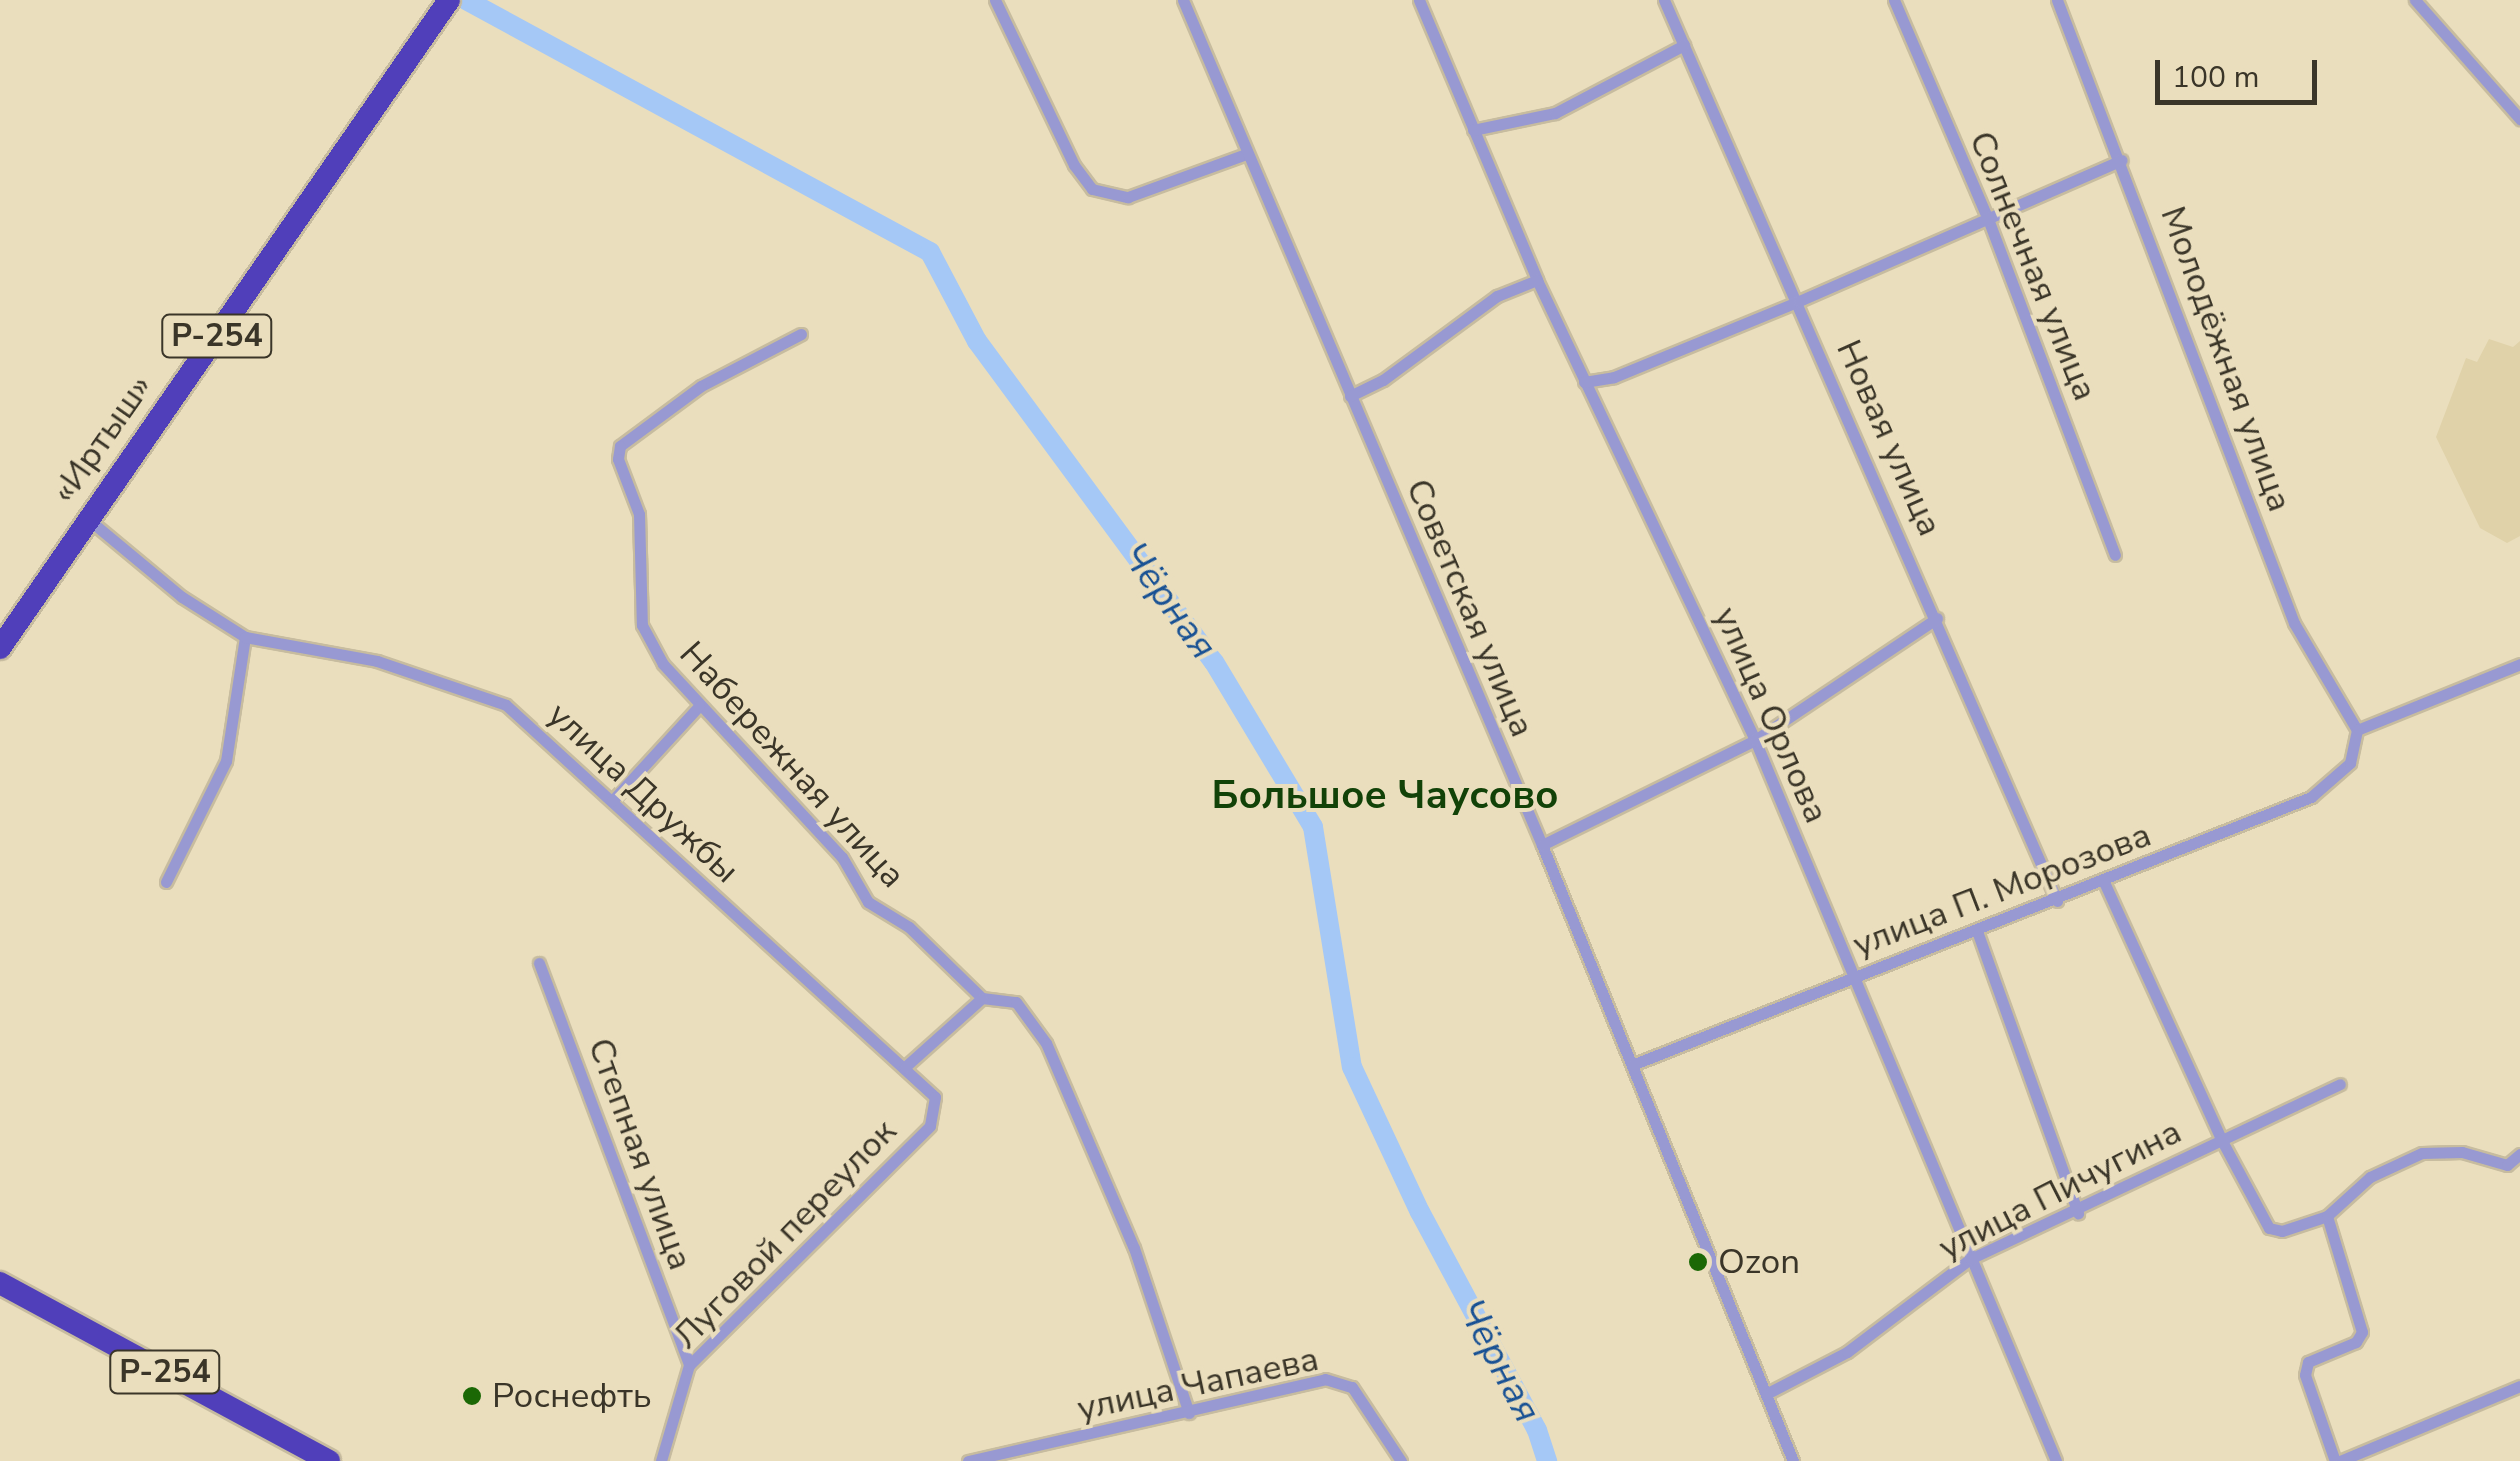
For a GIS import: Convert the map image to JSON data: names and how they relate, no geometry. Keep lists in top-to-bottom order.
{
  "streets": {
    "highway": ["Р-254", "«Иртыш»"],
    "street": [
      "Солнечная улица",
      "Молодёжная улица",
      "Новая улица",
      "Советская улица",
      "улица Орлова",
      "Набережная улица",
      "улица Дружбы",
      "улица П. Морозова",
      "Степная улица",
      "улица Пичугина",
      "Луговой переулок",
      "улица Чапаева"
    ]
  },
  "crossings": [
    ["Молодёжная улица", "улица П. Морозова"],
    ["Новая улица", "улица П. Морозова"],
    ["Советская улица", "улица П. Морозова"],
    ["Советская улица", "улица Пичугина"],
    ["улица Орлова", "улица П. Морозова"],
    ["улица Орлова", "улица Пичугина"],
    ["улица Дружбы", "Луговой переулок"],
    ["Степная улица", "Луговой переулок"]
  ],
  "districts": ["Большое Чаусово"],
  "water": ["Чёрная"],
  "places": ["Ozon", "Роснефть"],
  "scale_bar": "100 m"
}
